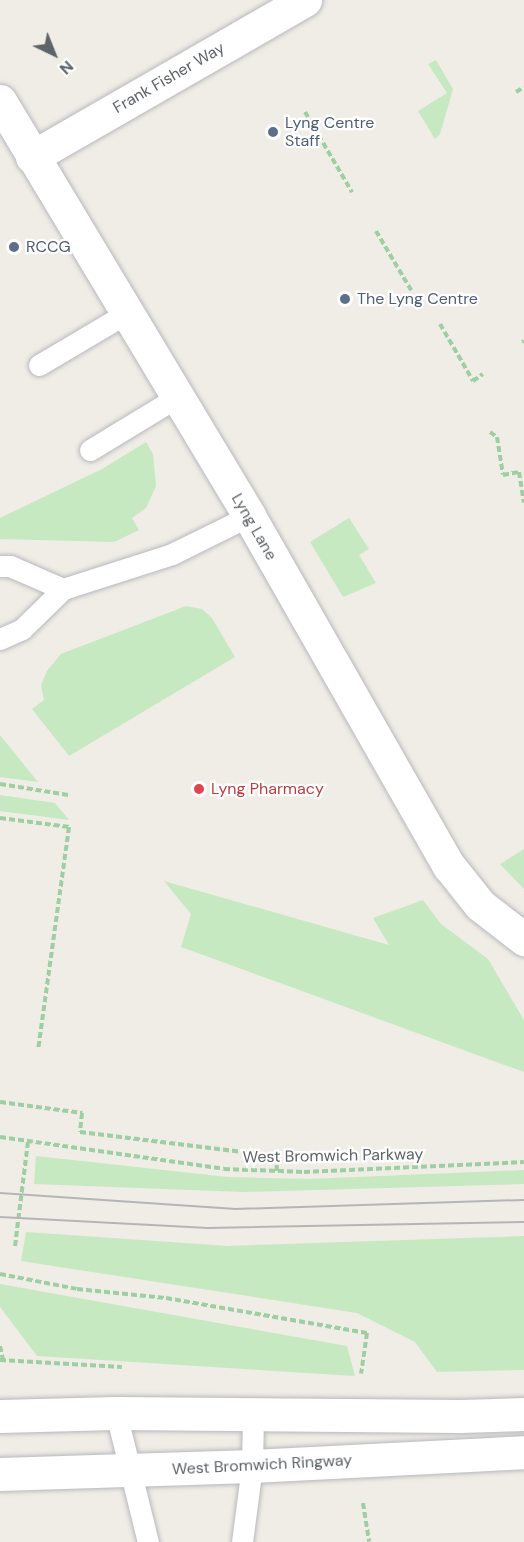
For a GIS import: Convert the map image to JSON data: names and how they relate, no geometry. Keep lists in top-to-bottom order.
{
  "streets": {
    "street": ["Frank Fisher Way", "Lyng Lane", "West Bromwich Ringway"],
    "path": ["West Bromwich Parkway"]
  },
  "crossings": [
    ["Frank Fisher Way", "Lyng Lane"]
  ],
  "places": [
    "Lyng Centre Staff",
    "RCCG",
    "The Lyng Centre",
    "Lyng Pharmacy"
  ],
  "north": "bottom right"
}
